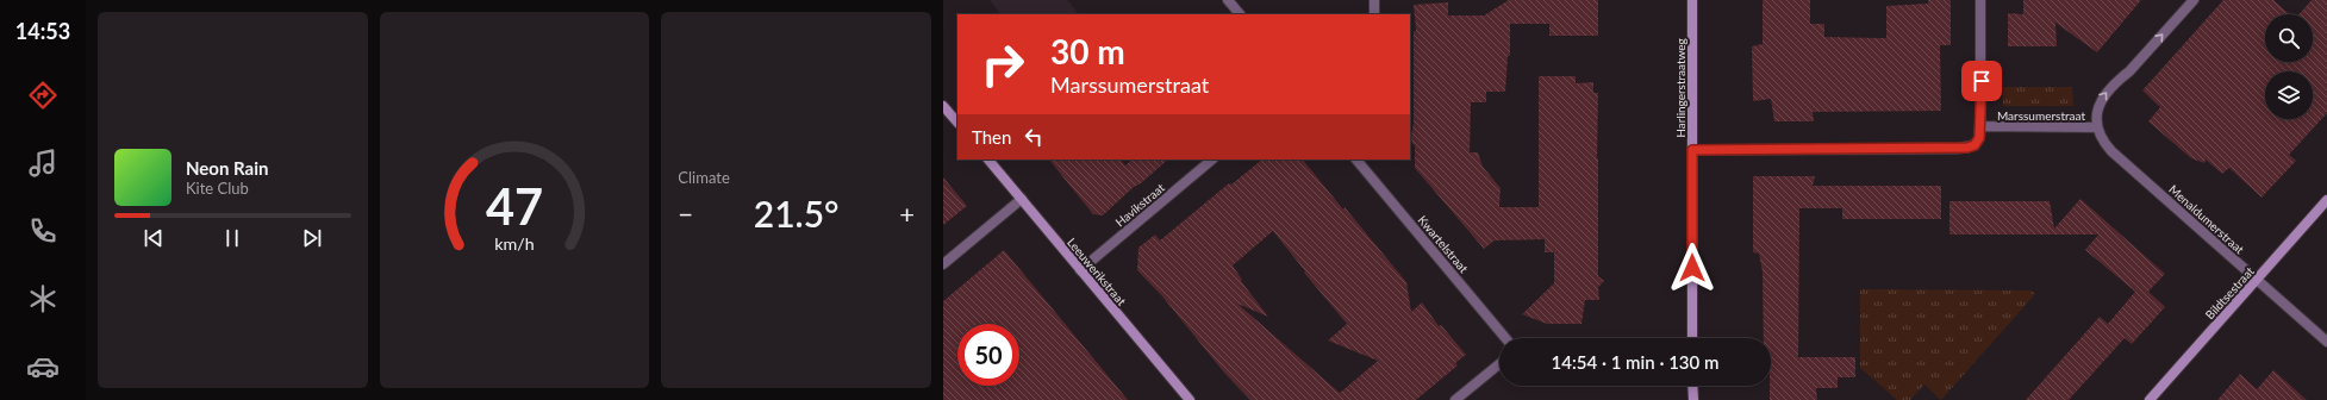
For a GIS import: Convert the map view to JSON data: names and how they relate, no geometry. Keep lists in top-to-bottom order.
{
  "streets": {
    "street": [
      "Harlingerstraatweg",
      "Marssumerstraat",
      "Havikstraat",
      "Menaldumerstraat",
      "Kwartelstraat",
      "Leeuwerikstraat",
      "Bildtsestraat"
    ]
  },
  "crossings": [
    ["Harlingerstraatweg", "Marssumerstraat"],
    ["Marssumerstraat", "Menaldumerstraat"],
    ["Havikstraat", "Leeuwerikstraat"],
    ["Menaldumerstraat", "Bildtsestraat"]
  ],
  "page": {
    "tabs": "14:53",
    "tile": "Climate",
    "turn": ["30 m", "Marssumerstraat"],
    "then": "Then",
    "song": ["Neon Rain", "Kite Club"],
    "heat": ["−", "21.5°", "+"],
    "limit": "50",
    "trip": "14:54 · 1 min · 130 m",
    "gauge": ["47", "km/h"]
  }
}
